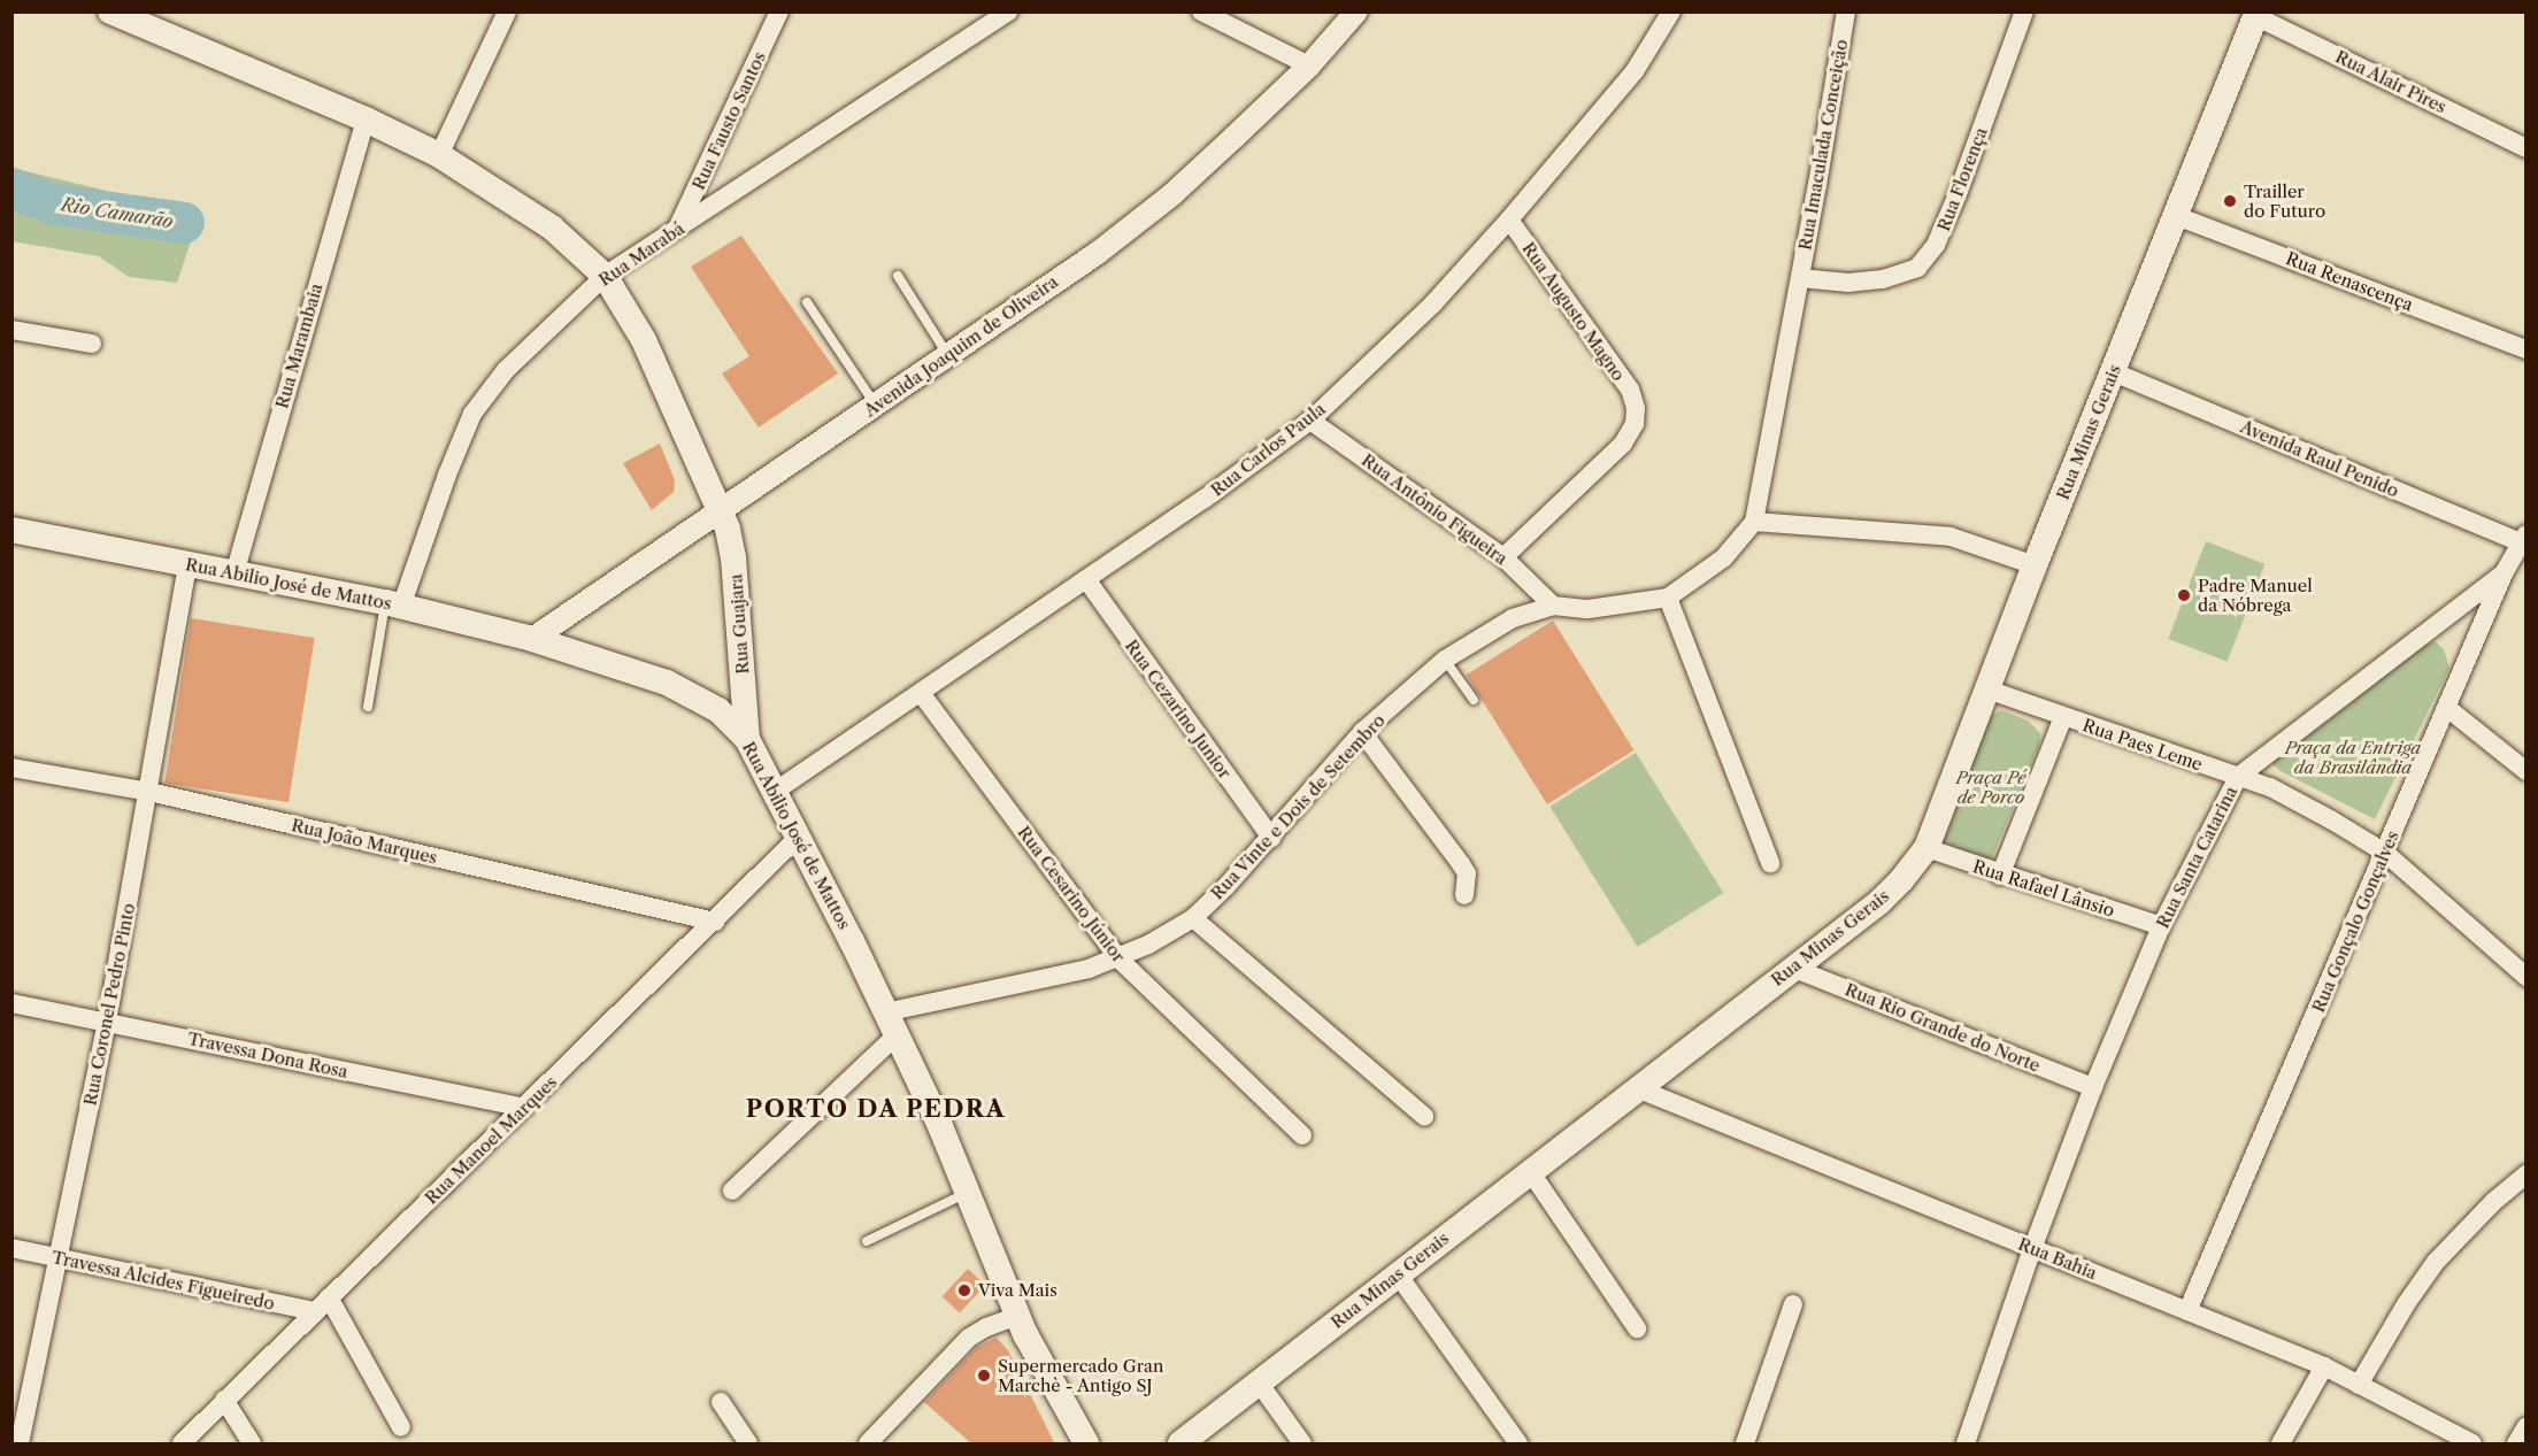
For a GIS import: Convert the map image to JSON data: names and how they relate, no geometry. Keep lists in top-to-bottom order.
{
  "streets": {
    "main road": ["Rua Minas Gerais", "Rua Abilio José de Mattos", "Rua Guajara"],
    "street": [
      "Rua Alair Pires",
      "Rua Fausto Santos",
      "Rua Imaculada Conceição",
      "Rua Florença",
      "Rua Marabá",
      "Rua Renascença",
      "Rua Augusto Magno",
      "Rua Marambaia",
      "Avenida Joaquim de Oliveira",
      "Rua Carlos Paula",
      "Avenida Raul Penido",
      "Rua Antônio Figueira",
      "Rua Cezarino Junior",
      "Rua Paes Leme",
      "Rua Vinte e Dois de Setembro",
      "Rua João Marques",
      "Rua Santa Catarina",
      "Rua Rafael Lânsio",
      "Rua Cesarino Júnior",
      "Rua Gonçalo Gonçalves",
      "Rua Coronel Pedro Pinto",
      "Rua Rio Grande do Norte",
      "Travessa Dona Rosa",
      "Rua Manoel Marques",
      "Rua Bahia",
      "Travessa Alcides Figueiredo"
    ]
  },
  "crossings": [
    ["Rua Alair Pires", "Rua Minas Gerais"],
    ["Rua Fausto Santos", "Rua Marabá"],
    ["Rua Imaculada Conceição", "Rua Florença"],
    ["Rua Imaculada Conceição", "Rua Vinte e Dois de Setembro"],
    ["Rua Florença", "Rua Vinte e Dois de Setembro"],
    ["Rua Marabá", "Rua Abilio José de Mattos"],
    ["Rua Marabá", "Rua Guajara"],
    ["Rua Renascença", "Rua Minas Gerais"],
    ["Rua Augusto Magno", "Rua Carlos Paula"],
    ["Rua Augusto Magno", "Rua Antônio Figueira"],
    ["Rua Marambaia", "Rua Abilio José de Mattos"],
    ["Rua Marambaia", "Rua Guajara"],
    ["Avenida Joaquim de Oliveira", "Rua Abilio José de Mattos"],
    ["Avenida Joaquim de Oliveira", "Rua Guajara"],
    ["Rua Minas Gerais", "Avenida Raul Penido"],
    ["Rua Minas Gerais", "Rua Paes Leme"],
    ["Rua Minas Gerais", "Rua Rafael Lânsio"],
    ["Rua Minas Gerais", "Rua Rio Grande do Norte"],
    ["Rua Minas Gerais", "Rua Bahia"],
    ["Rua Carlos Paula", "Rua Antônio Figueira"],
    ["Rua Carlos Paula", "Rua Abilio José de Mattos"],
    ["Rua Carlos Paula", "Rua Cezarino Junior"],
    ["Rua Carlos Paula", "Rua Cesarino Júnior"],
    ["Avenida Raul Penido", "Rua Gonçalo Gonçalves"],
    ["Rua Antônio Figueira", "Rua Vinte e Dois de Setembro"],
    ["Rua Abilio José de Mattos", "Rua Guajara"],
    ["Rua Abilio José de Mattos", "Rua Vinte e Dois de Setembro"],
    ["Rua Abilio José de Mattos", "Rua Coronel Pedro Pinto"],
    ["Rua Abilio José de Mattos", "Rua Manoel Marques"],
    ["Rua Cezarino Junior", "Rua Vinte e Dois de Setembro"],
    ["Rua Paes Leme", "Rua Santa Catarina"],
    ["Rua Paes Leme", "Rua Gonçalo Gonçalves"],
    ["Rua Vinte e Dois de Setembro", "Rua Cesarino Júnior"],
    ["Rua João Marques", "Rua Coronel Pedro Pinto"],
    ["Rua João Marques", "Rua Manoel Marques"],
    ["Rua Santa Catarina", "Rua Rafael Lânsio"],
    ["Rua Santa Catarina", "Rua Gonçalo Gonçalves"],
    ["Rua Santa Catarina", "Rua Rio Grande do Norte"],
    ["Rua Santa Catarina", "Rua Bahia"],
    ["Rua Gonçalo Gonçalves", "Rua Bahia"],
    ["Rua Coronel Pedro Pinto", "Travessa Dona Rosa"],
    ["Rua Coronel Pedro Pinto", "Travessa Alcides Figueiredo"],
    ["Travessa Dona Rosa", "Rua Manoel Marques"],
    ["Rua Manoel Marques", "Travessa Alcides Figueiredo"]
  ],
  "districts": ["PORTO DA PEDRA"],
  "water": ["Rio Camarão"],
  "parks": ["Praça da Entriga da Brasilândia", "Praça Pé de Porco"],
  "places": [
    "Trailler do Futuro",
    "Padre Manuel da Nóbrega",
    "Viva Mais",
    "Supermercado Gran Marchè - Antigo SJ"
  ]
}
